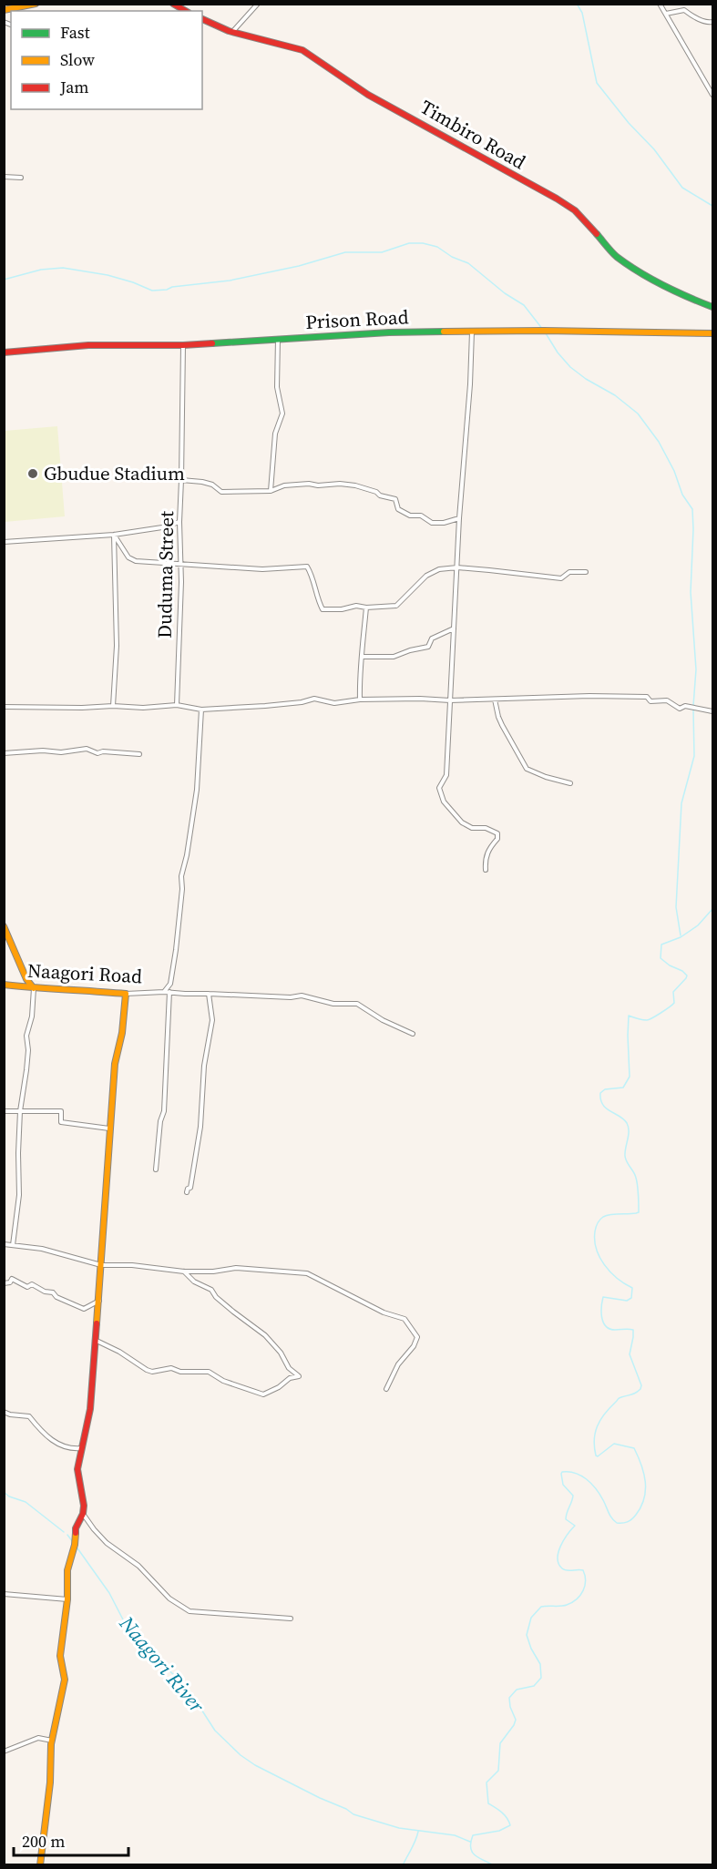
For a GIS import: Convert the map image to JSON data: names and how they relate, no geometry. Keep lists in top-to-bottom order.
{
  "streets": {
    "street": [
      "Timbiro Road",
      "Prison Road",
      "Duduma Street",
      "Naagori Road"
    ]
  },
  "crossings": [
    ["Prison Road", "Duduma Street"]
  ],
  "water": ["Naagori River"],
  "places": ["Gbudue Stadium"],
  "legend": ["Fast", "Slow", "Jam"],
  "scale_bar": "200 m"
}
